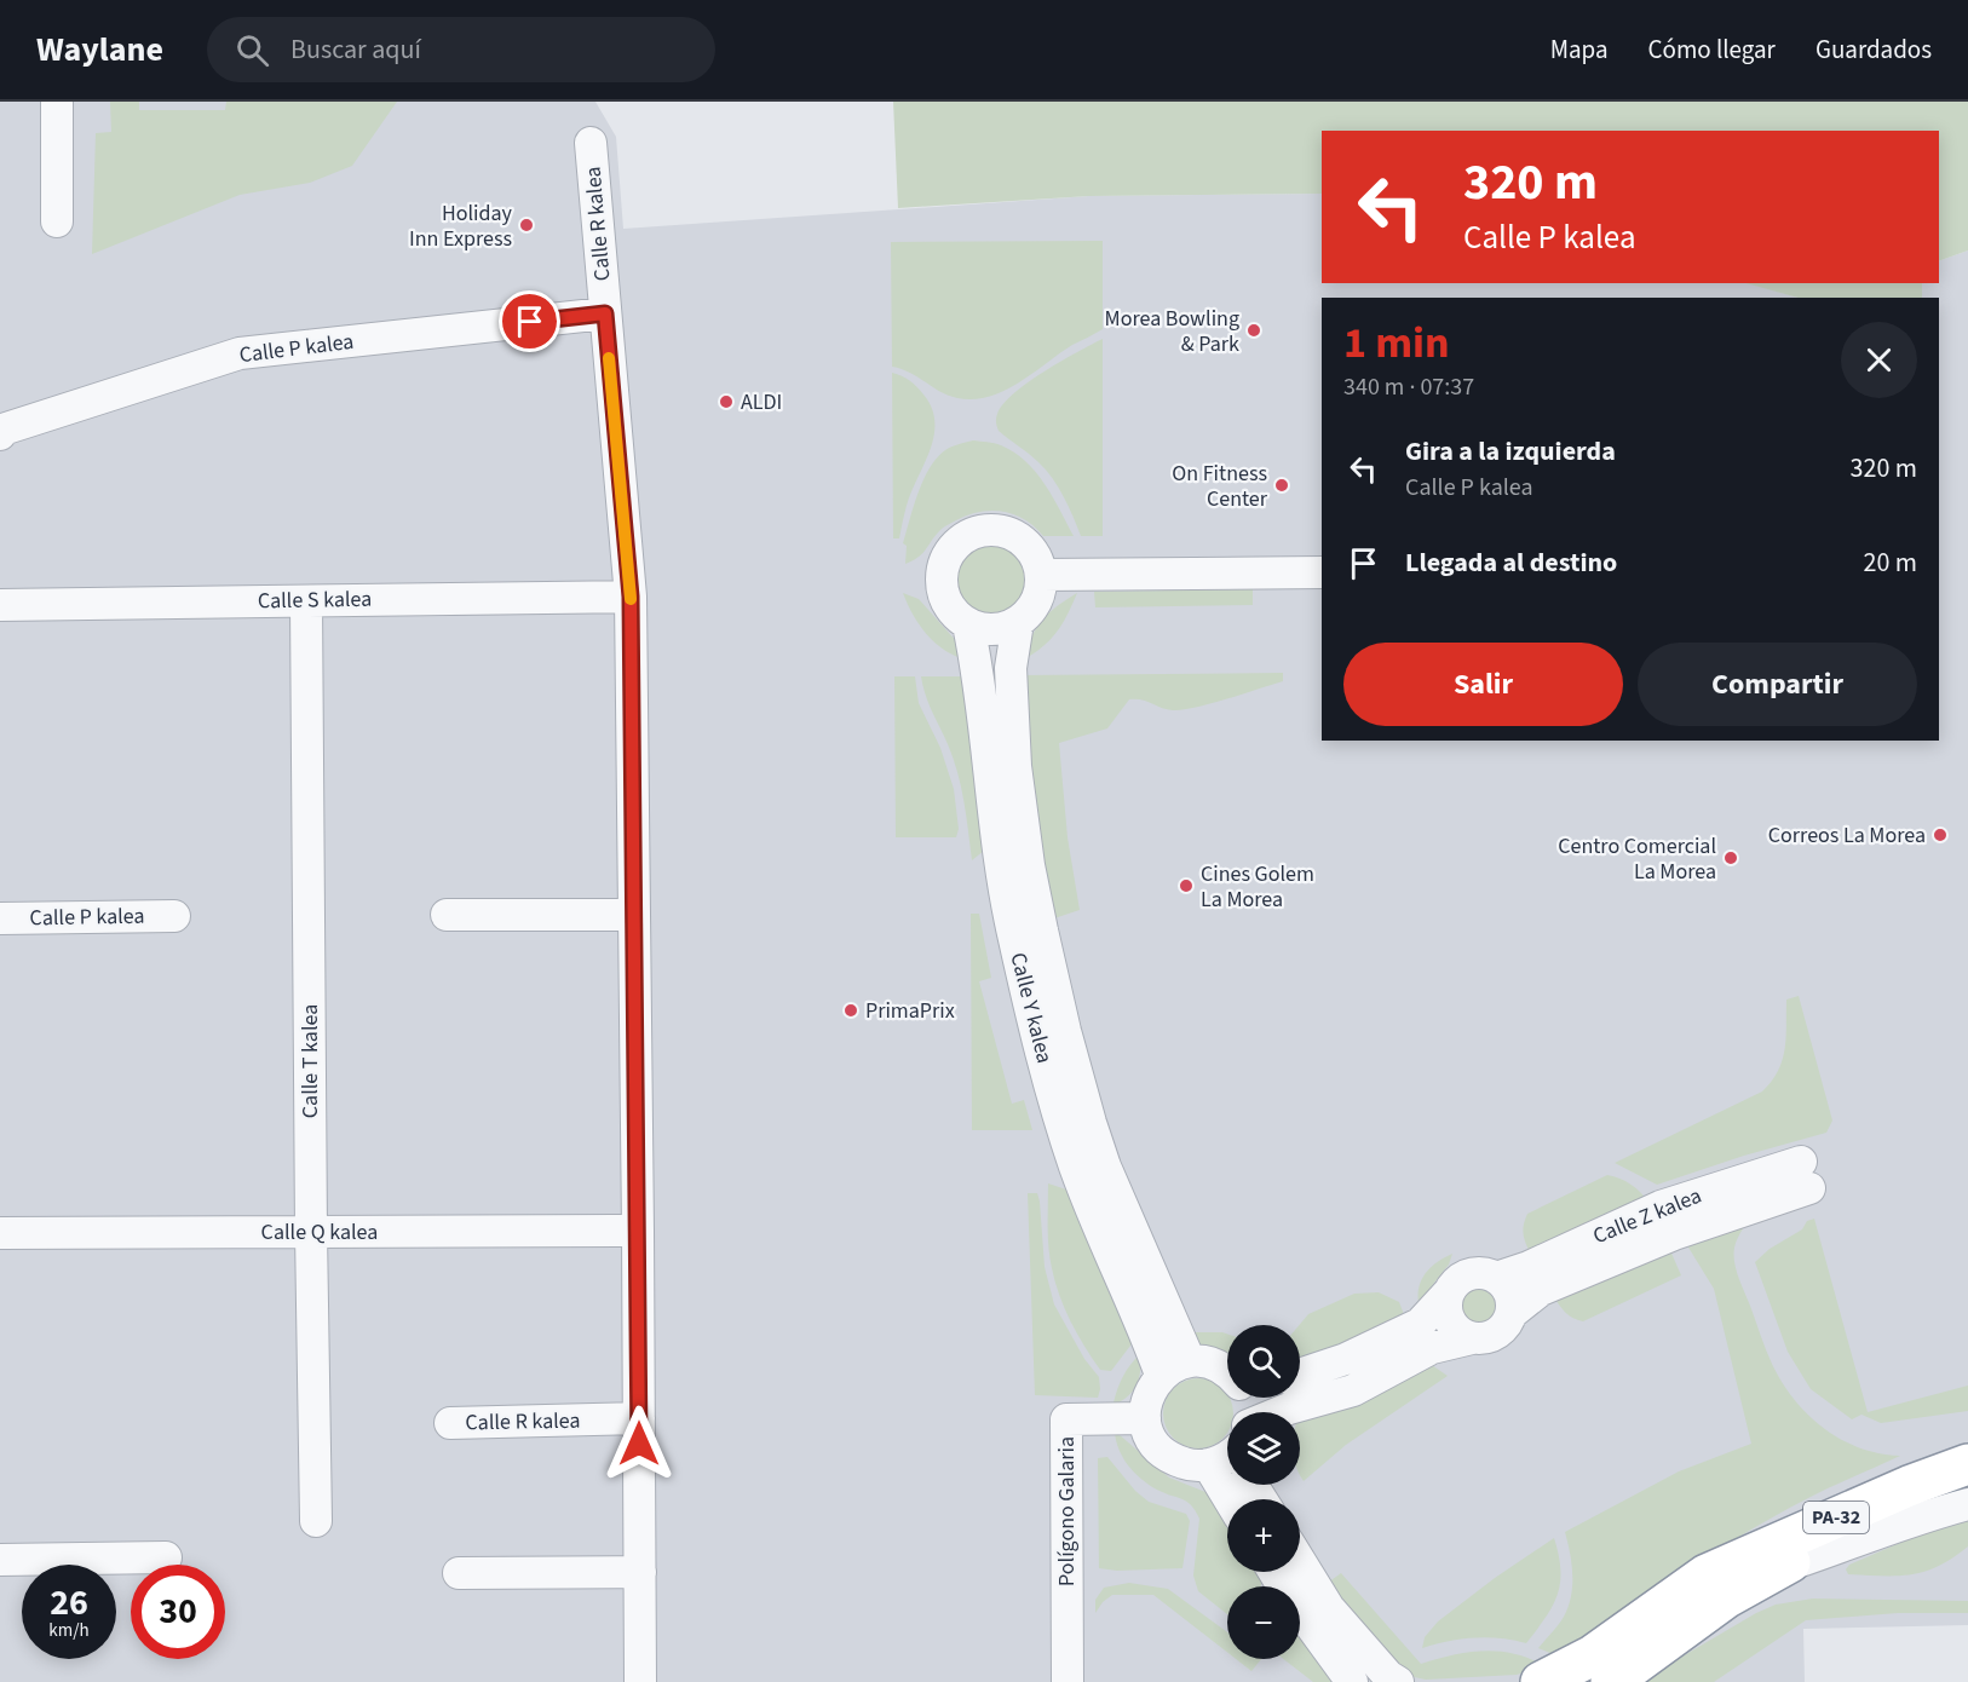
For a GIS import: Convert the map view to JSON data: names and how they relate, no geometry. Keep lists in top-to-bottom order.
{
  "streets": {
    "highway": ["PA-32"],
    "street": [
      "Calle R kalea",
      "Calle P kalea",
      "Calle S kalea",
      "Calle Y kalea",
      "Calle T kalea",
      "Calle Z kalea",
      "Calle Q kalea",
      "Polígono Galaria"
    ]
  },
  "crossings": [
    ["Calle R kalea", "Calle P kalea"],
    ["Calle R kalea", "Calle S kalea"],
    ["Calle R kalea", "Calle Q kalea"],
    ["Calle S kalea", "Calle T kalea"],
    ["Calle T kalea", "Calle Q kalea"]
  ],
  "places": [
    "Holiday Inn Express",
    "Morea Bowling & Park",
    "ALDI",
    "On Fitness Center",
    "Correos La Morea",
    "Centro Comercial La Morea",
    "Cines Golem La Morea",
    "PrimaPrix"
  ],
  "page": {
    "header": "Waylane",
    "search": "Buscar aquí",
    "nav": ["Mapa", "Cómo llegar", "Guardados"],
    "turn": ["320 m", "Calle P kalea"],
    "heading": ["1 min", "340 m · 07:37"],
    "list": [
      {
        "name": "Gira a la izquierda",
        "note": "Calle P kalea",
        "value": "320 m"
      },
      {
        "name": "Llegada al destino",
        "value": "20 m"
      }
    ],
    "buttons": ["Salir", "Compartir"],
    "map_buttons": ["+", "−"],
    "speed": "26 km/h",
    "limit": "30"
  }
}
